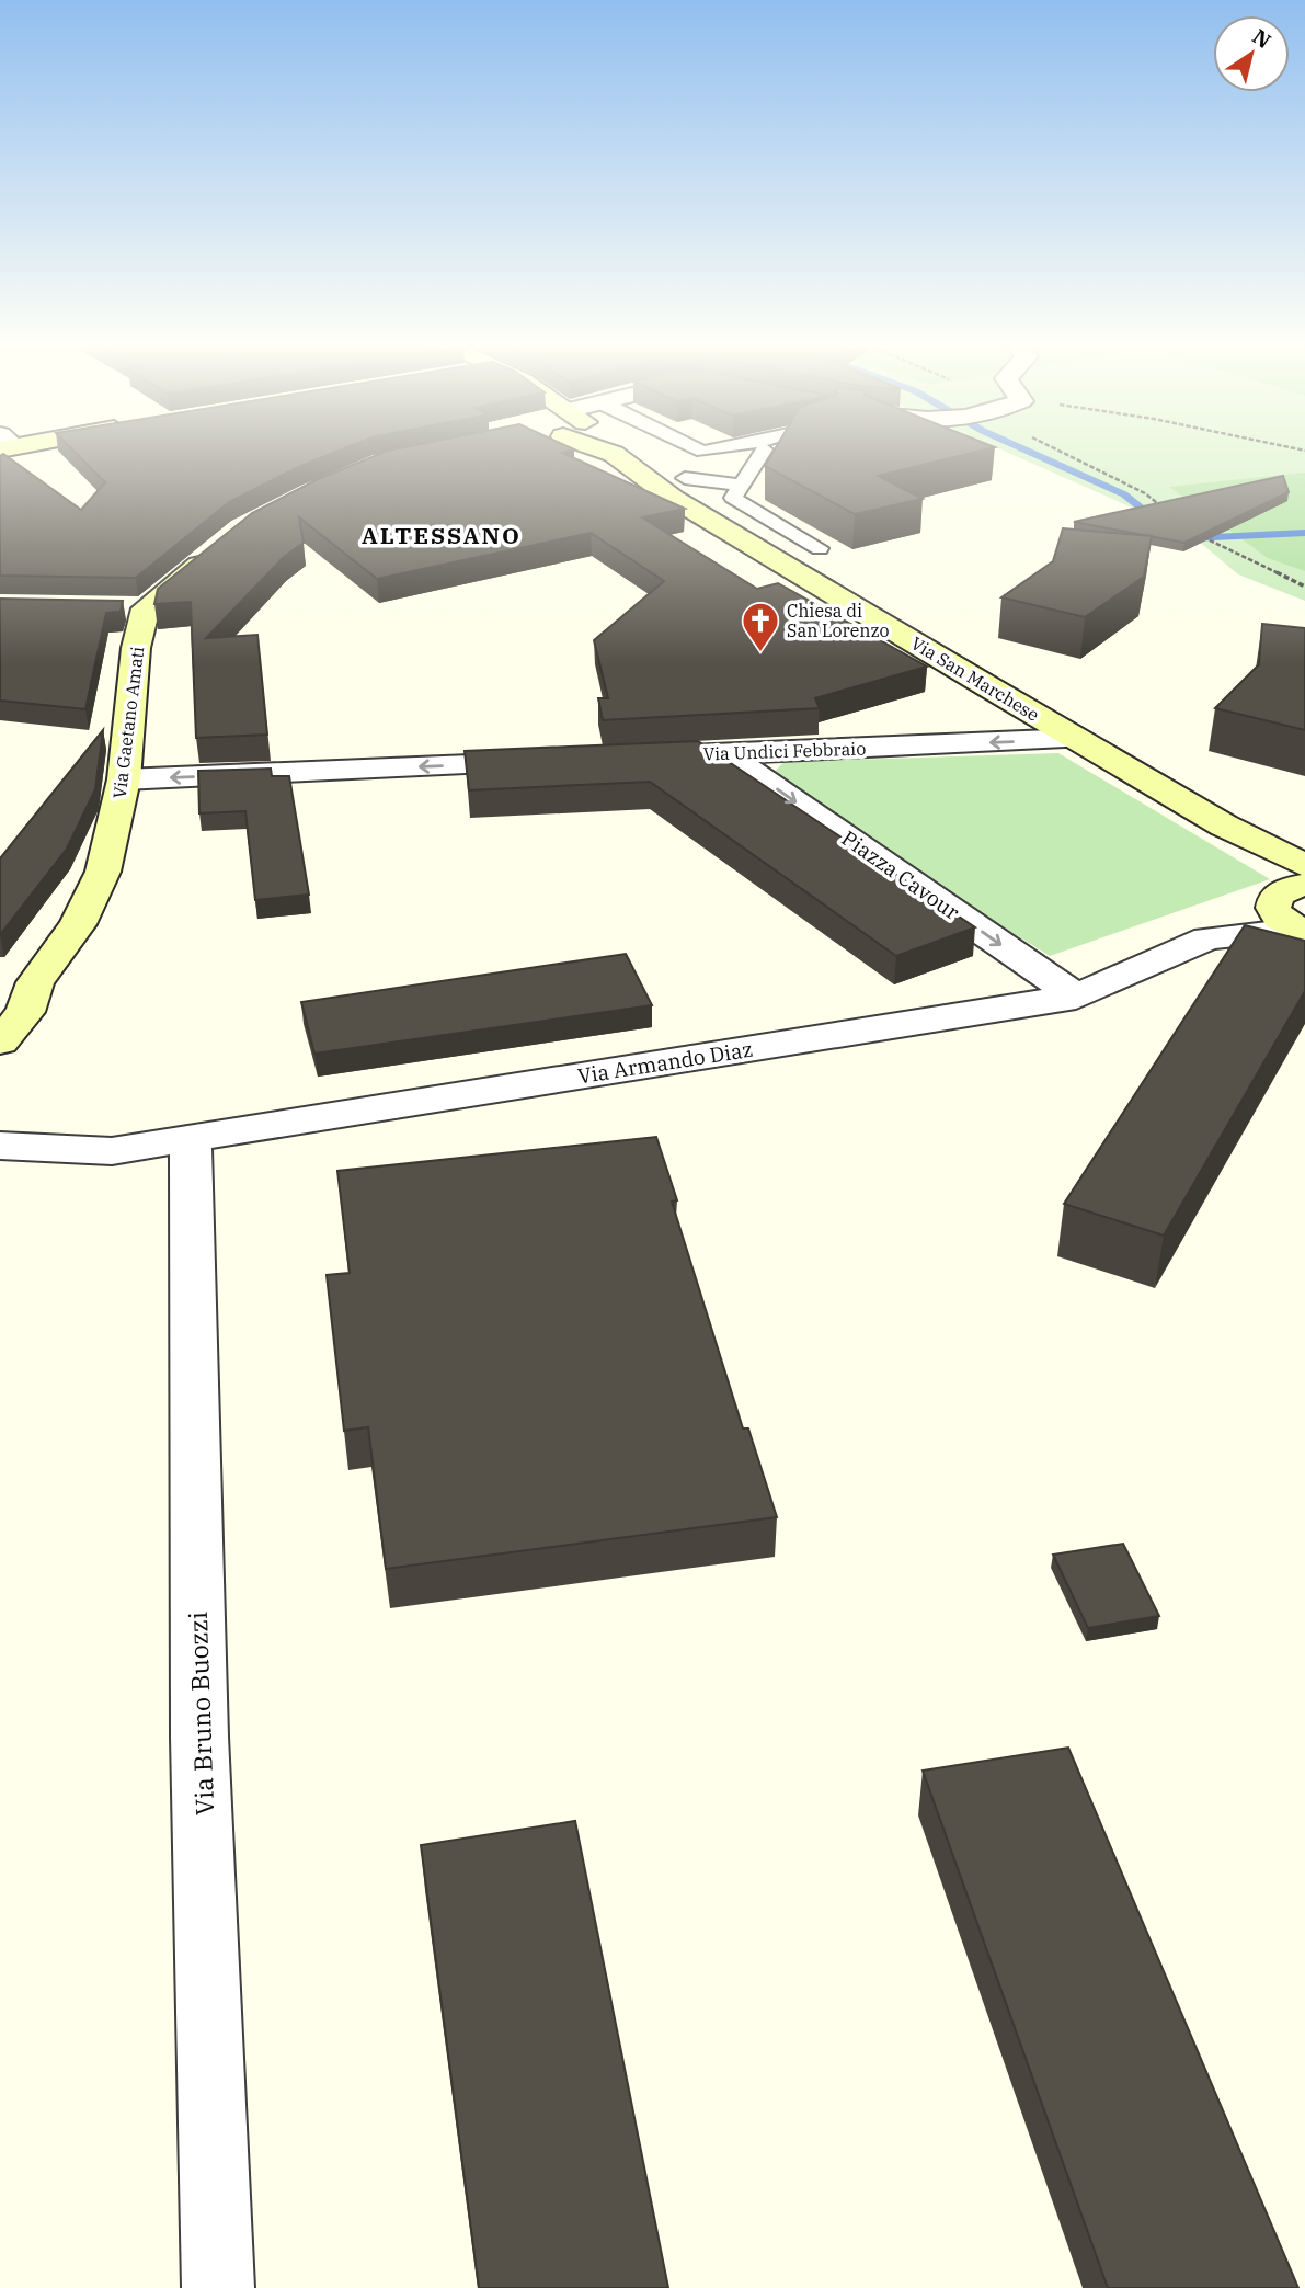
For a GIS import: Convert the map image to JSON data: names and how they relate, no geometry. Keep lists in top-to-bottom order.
{
  "streets": {
    "street": [
      "Via San Marchese",
      "Via Gaetano Amati",
      "Via Undici Febbraio",
      "Piazza Cavour",
      "Via Armando Diaz",
      "Via Bruno Buozzi"
    ]
  },
  "crossings": [
    ["Via San Marchese", "Via Undici Febbraio"],
    ["Via San Marchese", "Via Armando Diaz"],
    ["Via Undici Febbraio", "Piazza Cavour"],
    ["Piazza Cavour", "Via Armando Diaz"],
    ["Via Armando Diaz", "Via Bruno Buozzi"]
  ],
  "one_way": ["Via Undici Febbraio", "Piazza Cavour"],
  "districts": ["ALTESSANO"],
  "places": {
    "church": ["Chiesa di San Lorenzo"]
  },
  "north": "top right"
}
